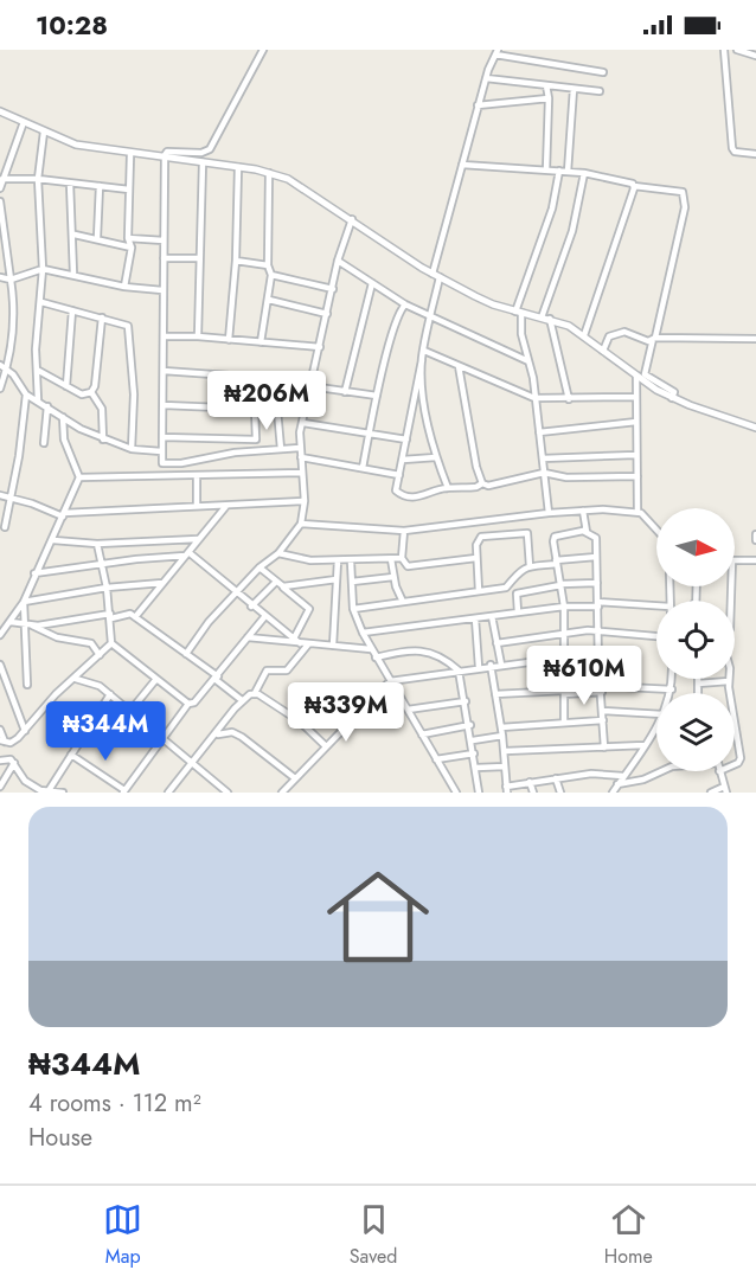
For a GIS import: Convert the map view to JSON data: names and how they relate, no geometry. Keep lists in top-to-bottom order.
{
  "north": "right",
  "page": {
    "status": "10:28",
    "price": [
      "₦206M",
      "₦610M",
      "₦339M",
      "₦344M"
    ],
    "list": [
      {
        "name": "₦344M",
        "note": "4 rooms · 112 m² · House"
      }
    ],
    "tabs": ["Map", "Saved", "Home"]
  }
}
